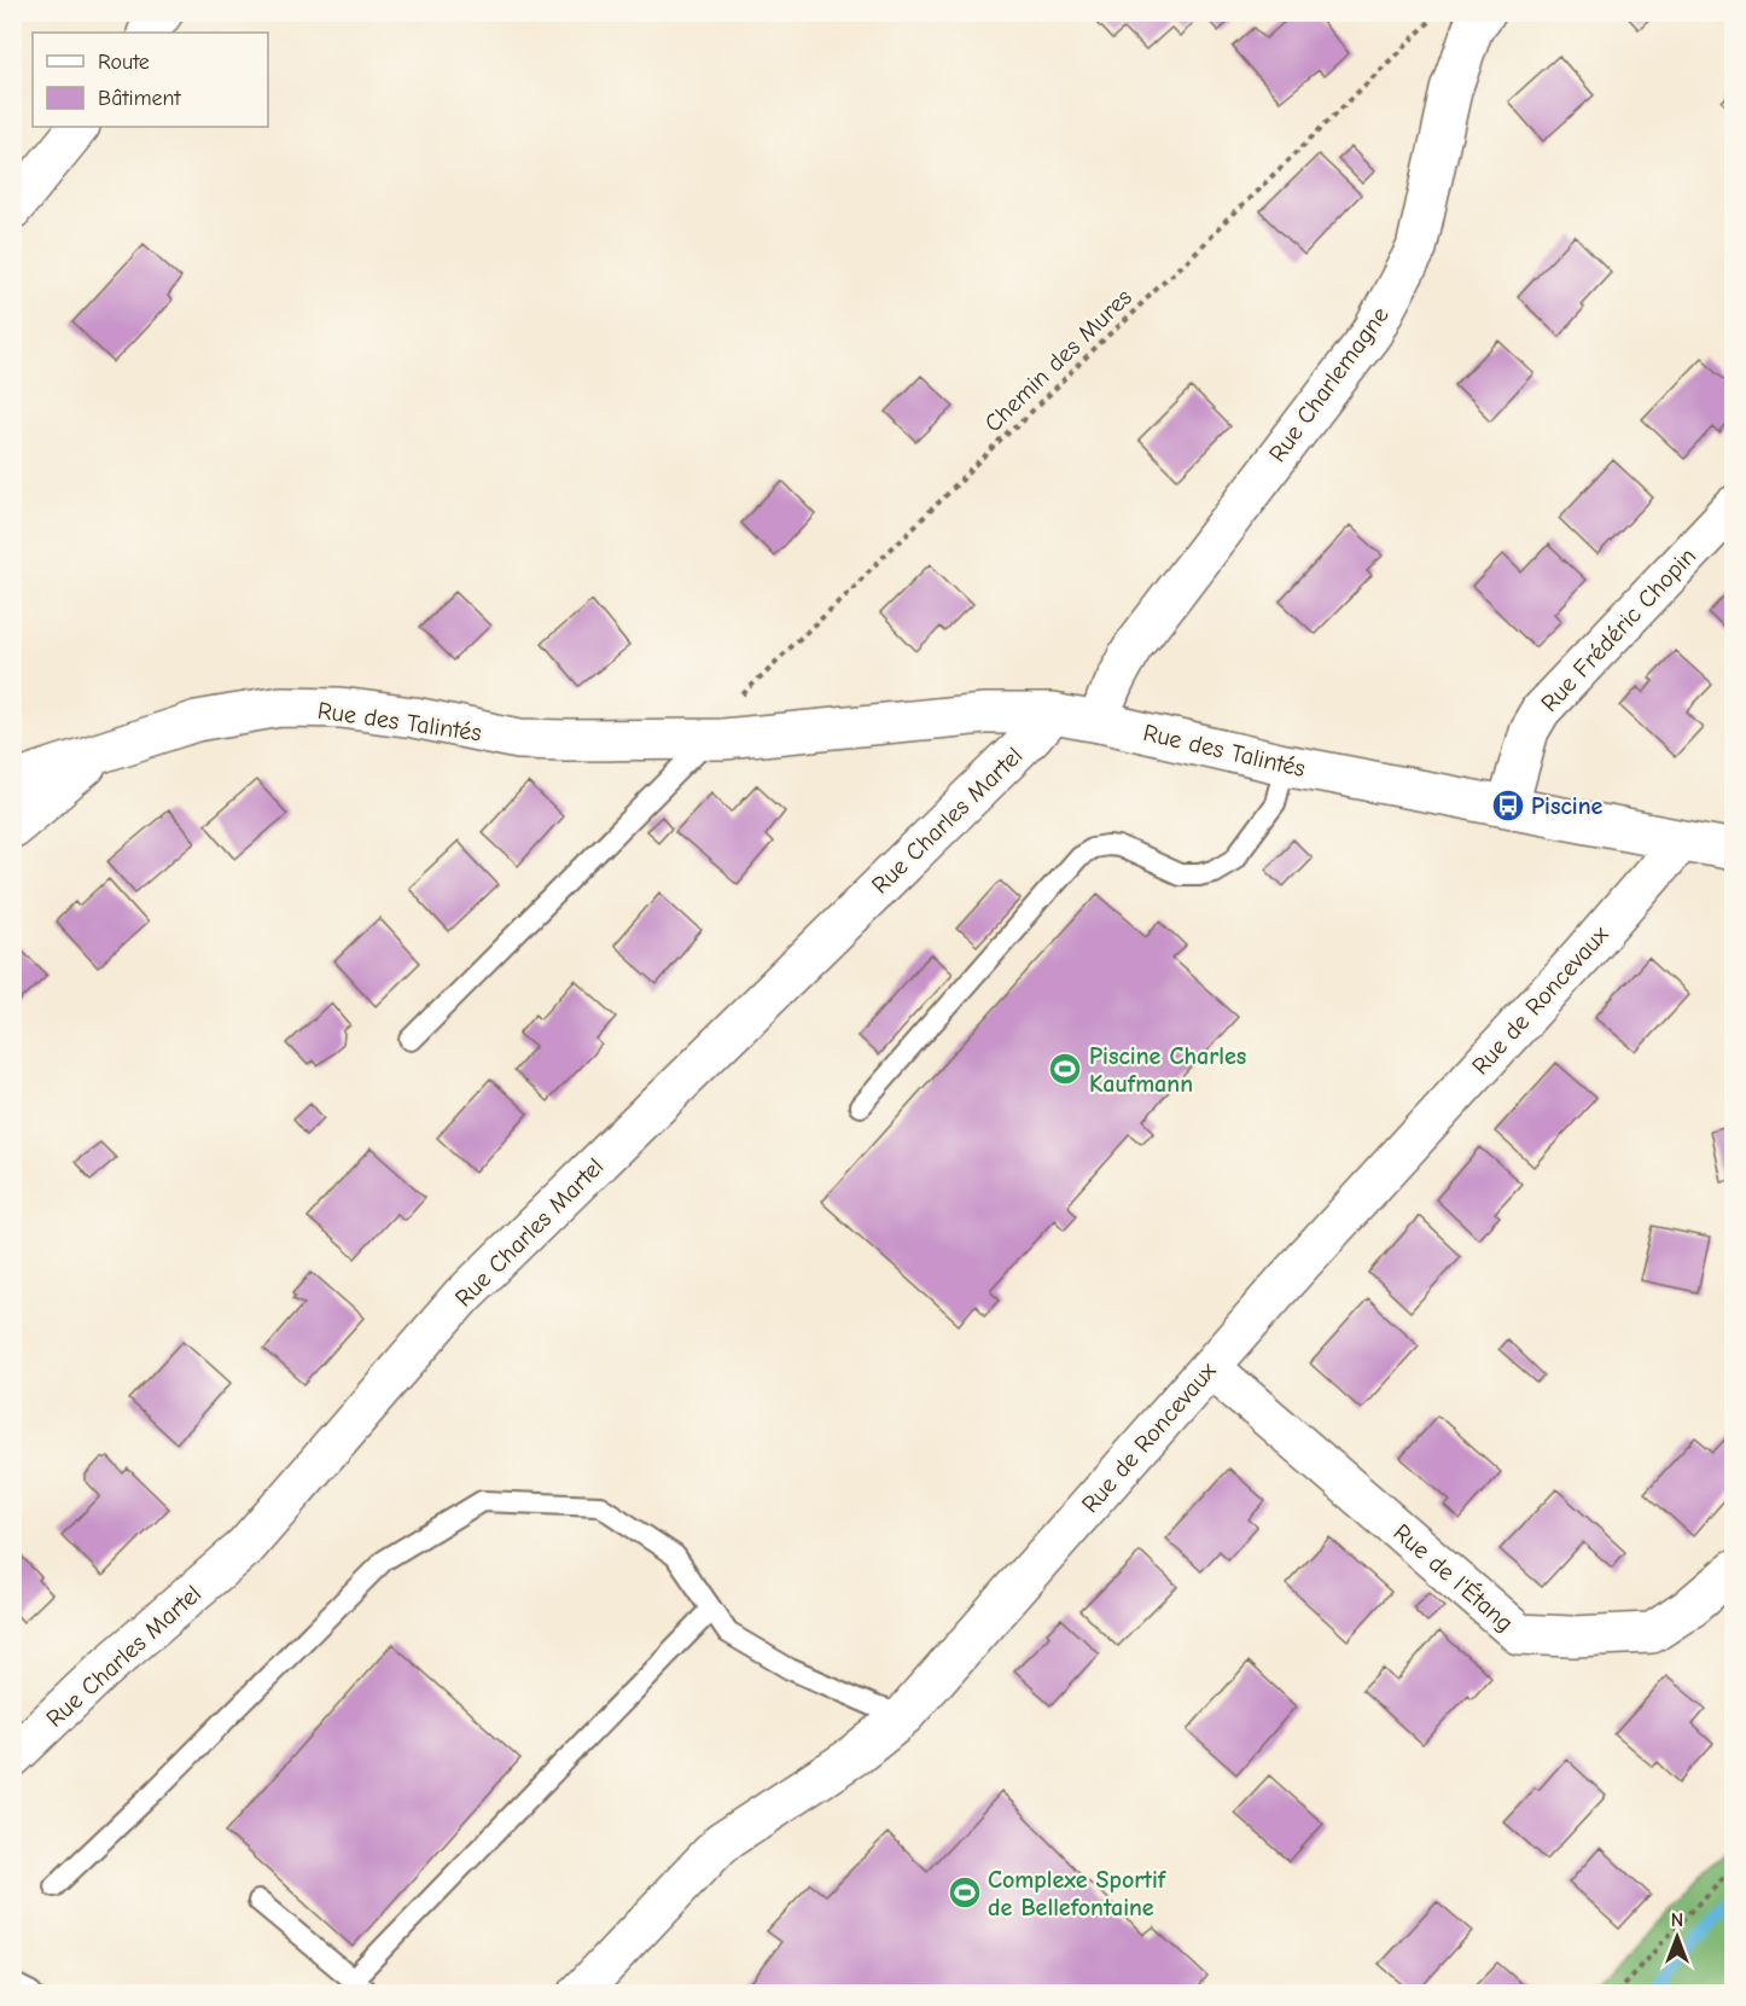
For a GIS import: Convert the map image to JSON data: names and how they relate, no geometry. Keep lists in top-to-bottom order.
{
  "streets": {
    "street": [
      "Rue Charlemagne",
      "Rue Frédéric Chopin",
      "Rue des Talintés",
      "Rue Charles Martel",
      "Rue de Roncevaux",
      "Rue de l'Étang"
    ],
    "path": ["Chemin des Mures"]
  },
  "crossings": [
    ["Chemin des Mures", "Rue des Talintés"],
    ["Rue Charlemagne", "Rue des Talintés"],
    ["Rue Frédéric Chopin", "Rue des Talintés"],
    ["Rue des Talintés", "Rue Charles Martel"],
    ["Rue des Talintés", "Rue de Roncevaux"],
    ["Rue de Roncevaux", "Rue de l'Étang"]
  ],
  "places": {
    "bus stop": ["Piscine"],
    "sports": ["Piscine Charles Kaufmann", "Complexe Sportif de Bellefontaine"]
  },
  "legend": ["Route", "Bâtiment"],
  "north": "top"
}
